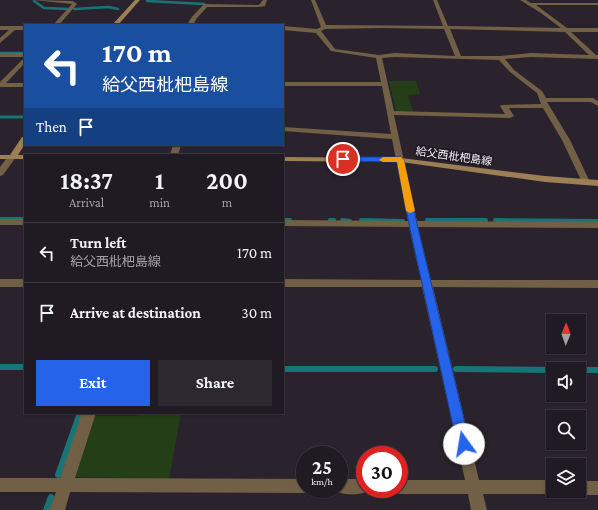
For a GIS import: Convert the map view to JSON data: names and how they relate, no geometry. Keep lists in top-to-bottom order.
{
  "streets": {
    "main road": ["給父西枇杷島線"]
  },
  "north": "top",
  "page": {
    "turn": ["170 m", "給父西枇杷島線"],
    "then": "Then",
    "eta": [
      "18:37",
      "Arrival",
      "1",
      "min",
      "200",
      "m"
    ],
    "list": [
      {
        "name": "Turn left",
        "note": "給父西枇杷島線",
        "value": "170 m"
      },
      {
        "name": "Arrive at destination",
        "value": "30 m"
      }
    ],
    "buttons": ["Exit", "Share"],
    "speed": "25 km/h",
    "limit": "30"
  }
}
